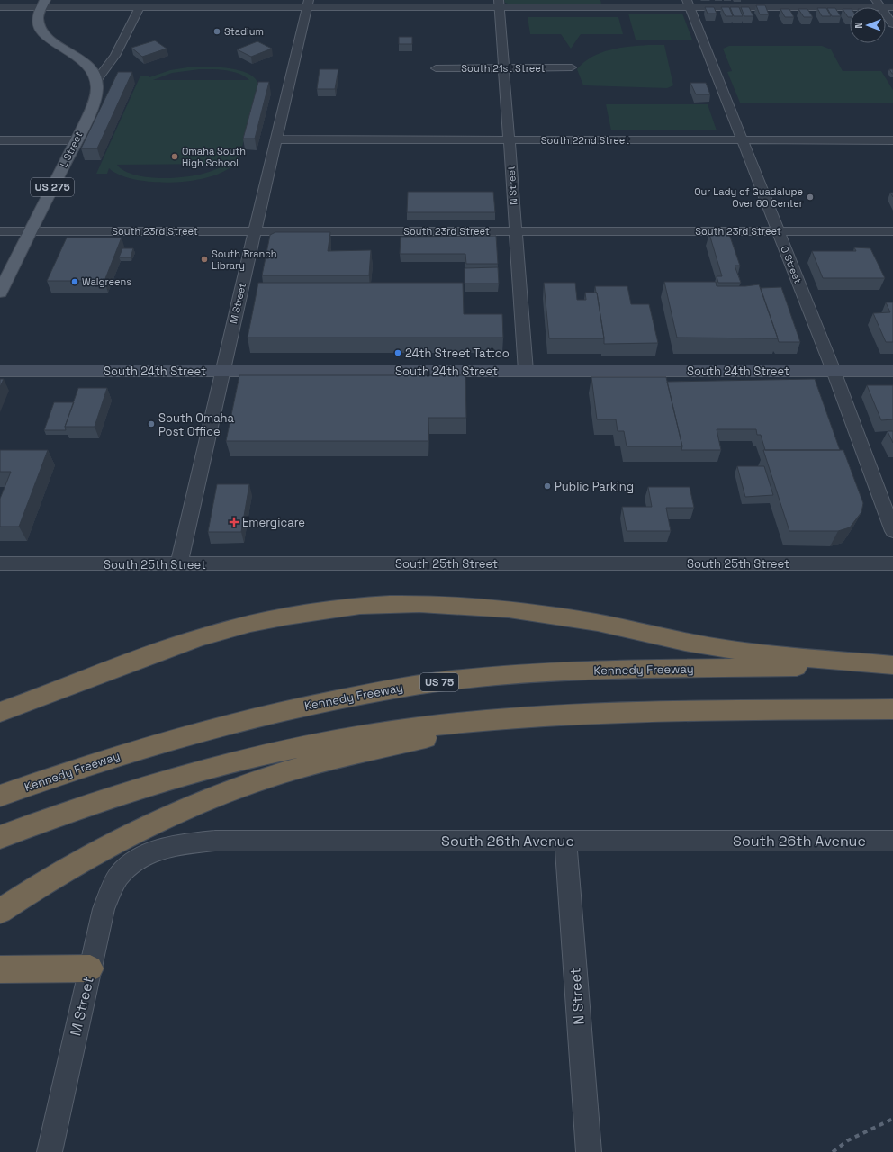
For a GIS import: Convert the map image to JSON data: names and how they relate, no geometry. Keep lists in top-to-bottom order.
{
  "streets": {
    "highway": ["Kennedy Freeway", "US 75"],
    "main road": ["L Street", "US 275", "South 24th Street"],
    "street": [
      "South 21st Street",
      "South 22nd Street",
      "N Street",
      "South 23rd Street",
      "O Street",
      "M Street",
      "South 25th Street",
      "South 26th Avenue"
    ]
  },
  "crossings": [
    ["South 21st Street", "N Street"],
    ["South 22nd Street", "N Street"],
    ["South 22nd Street", "O Street"],
    ["South 22nd Street", "M Street"],
    ["L Street", "South 23rd Street"],
    ["N Street", "South 23rd Street"],
    ["N Street", "South 24th Street"],
    ["N Street", "South 26th Avenue"],
    ["South 23rd Street", "O Street"],
    ["South 23rd Street", "M Street"],
    ["O Street", "South 24th Street"],
    ["M Street", "South 24th Street"],
    ["M Street", "South 25th Street"],
    ["M Street", "South 26th Avenue"]
  ],
  "places": {
    "other": [
      "Stadium",
      "Omaha South High School",
      "Our Lady of Guadalupe Over 60 Center",
      "South Branch Library",
      "Walgreens",
      "24th Street Tattoo",
      "South Omaha Post Office",
      "Public Parking"
    ],
    "health": ["Emergicare"]
  },
  "north": "left"
}
